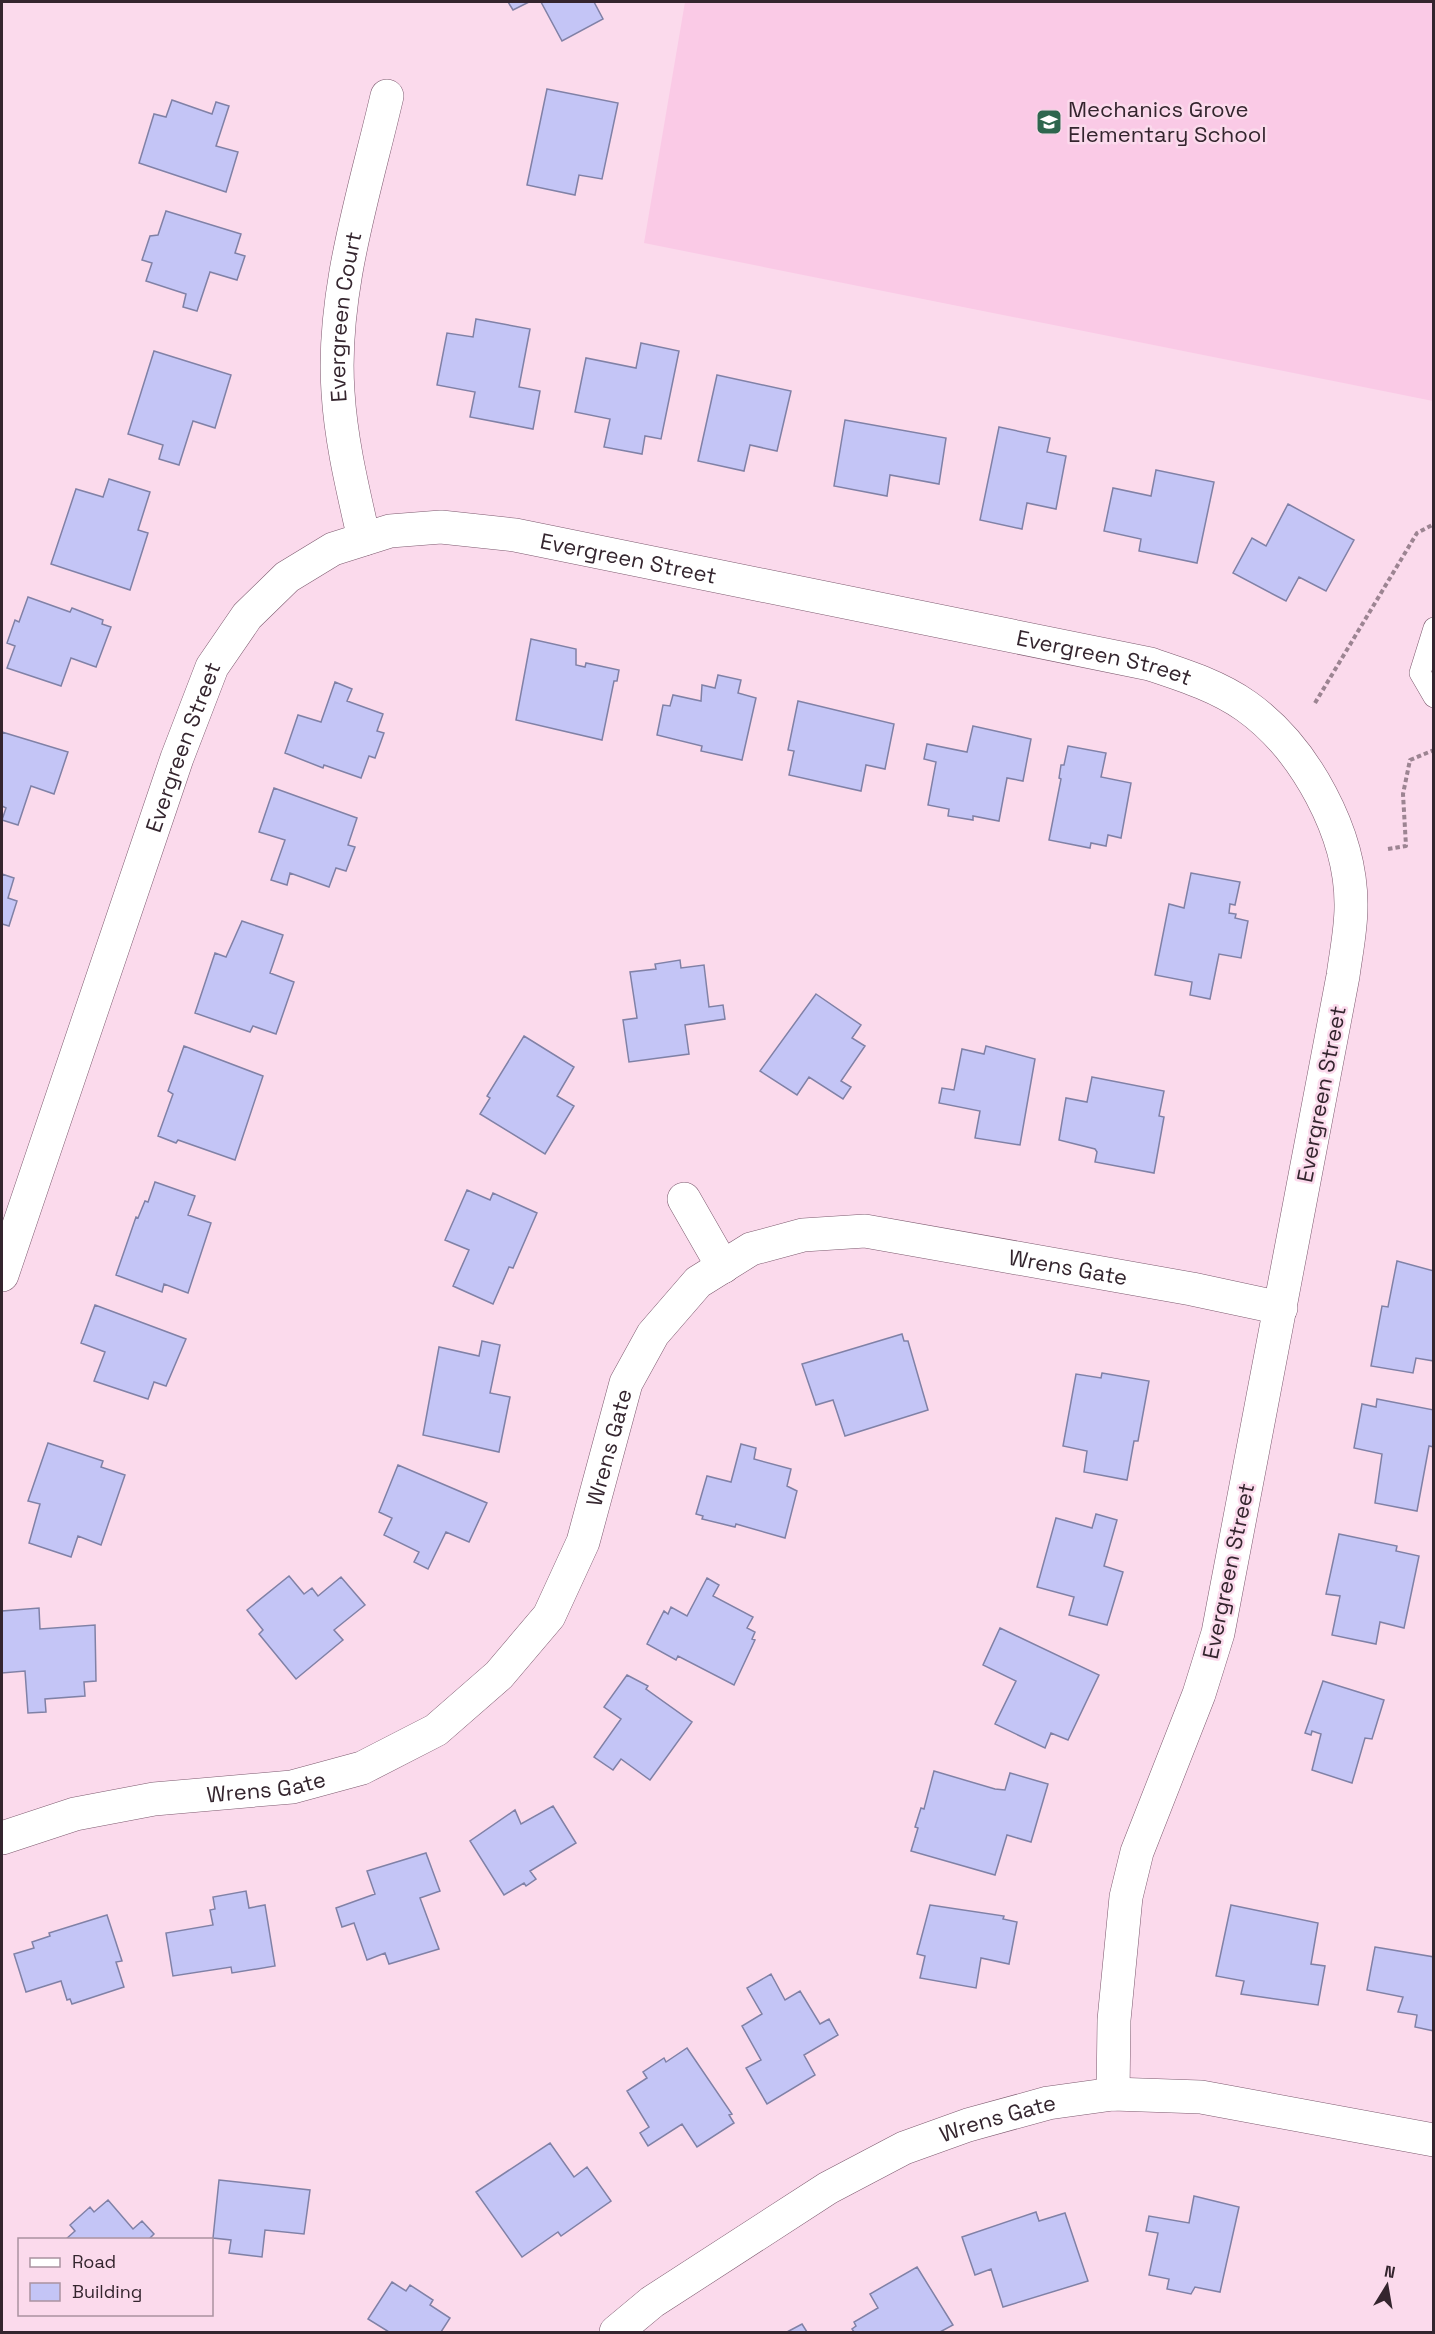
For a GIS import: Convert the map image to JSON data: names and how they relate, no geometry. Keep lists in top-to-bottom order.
{
  "streets": {
    "street": ["Evergreen Court", "Evergreen Street", "Wrens Gate"]
  },
  "crossings": [
    ["Evergreen Court", "Evergreen Street"],
    ["Evergreen Street", "Wrens Gate"]
  ],
  "places": {
    "school or university": ["Mechanics Grove Elementary School"]
  },
  "legend": ["Road", "Building"],
  "north": "top"
}
